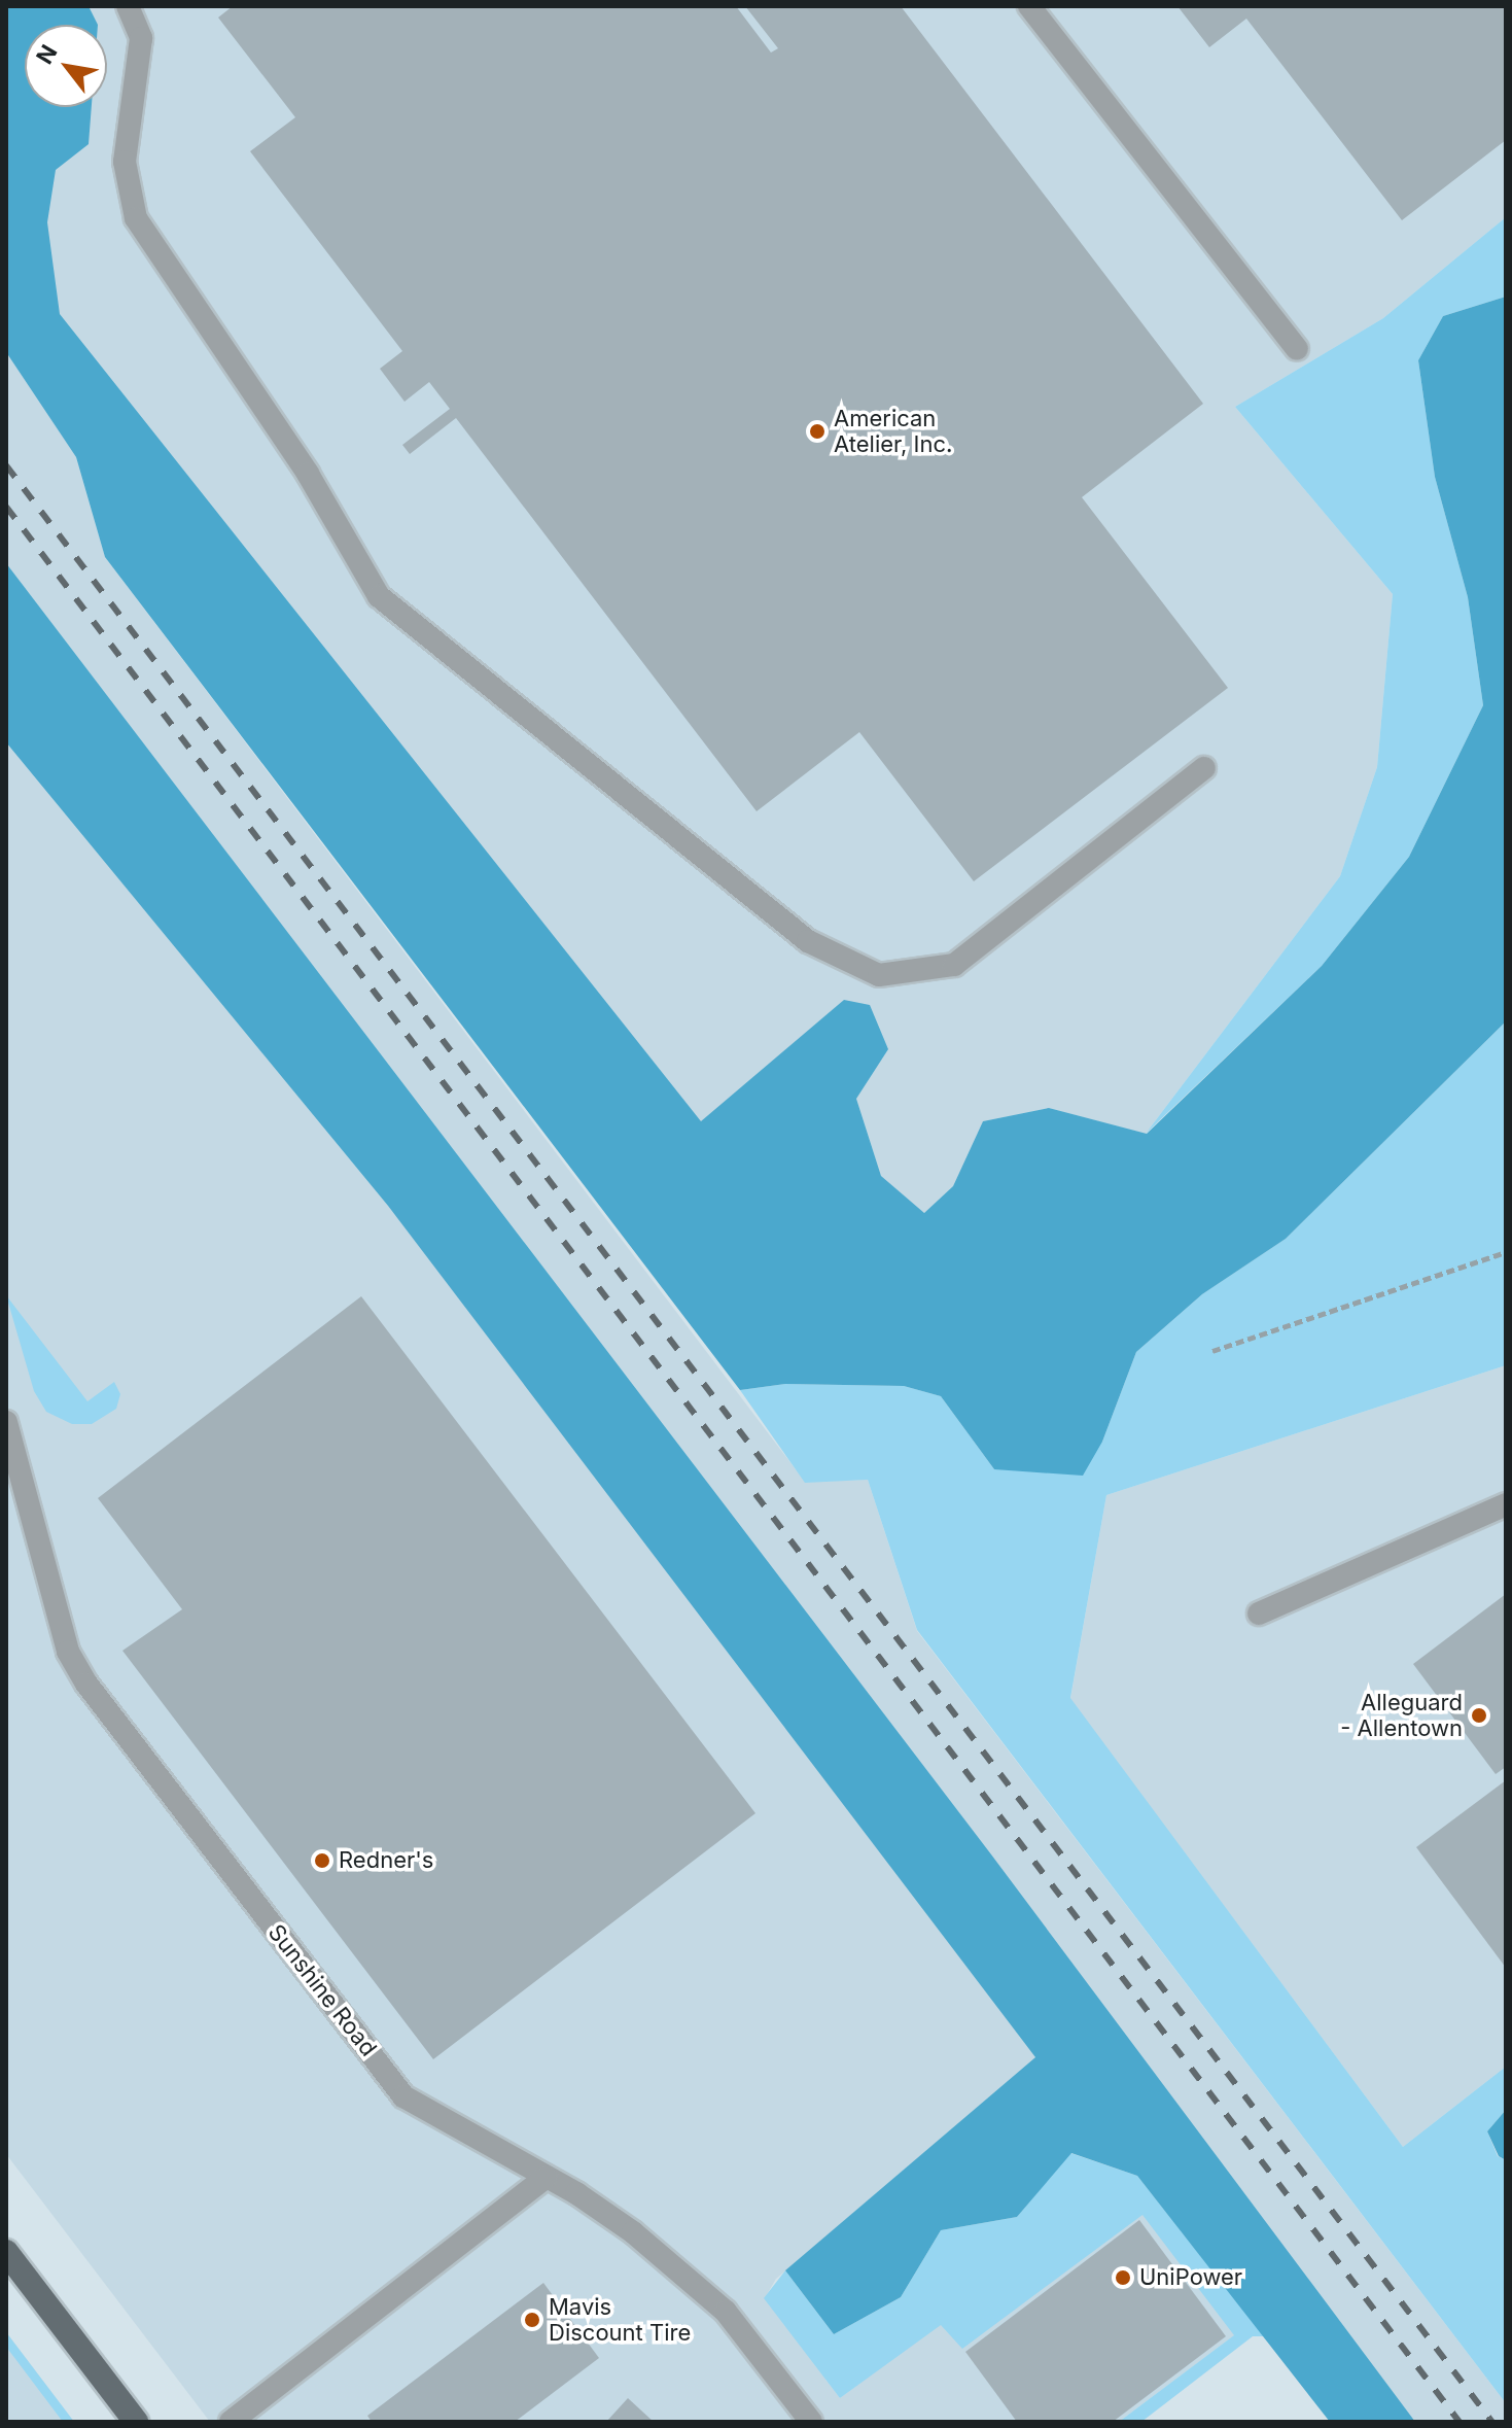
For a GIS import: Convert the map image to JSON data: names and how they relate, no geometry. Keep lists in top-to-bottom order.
{
  "streets": {
    "lane": ["Sunshine Road"]
  },
  "places": [
    "American Atelier, Inc.",
    "Alleguard - Allentown",
    "Redner's",
    "UniPower",
    "Mavis Discount Tire"
  ],
  "north": "top left"
}
